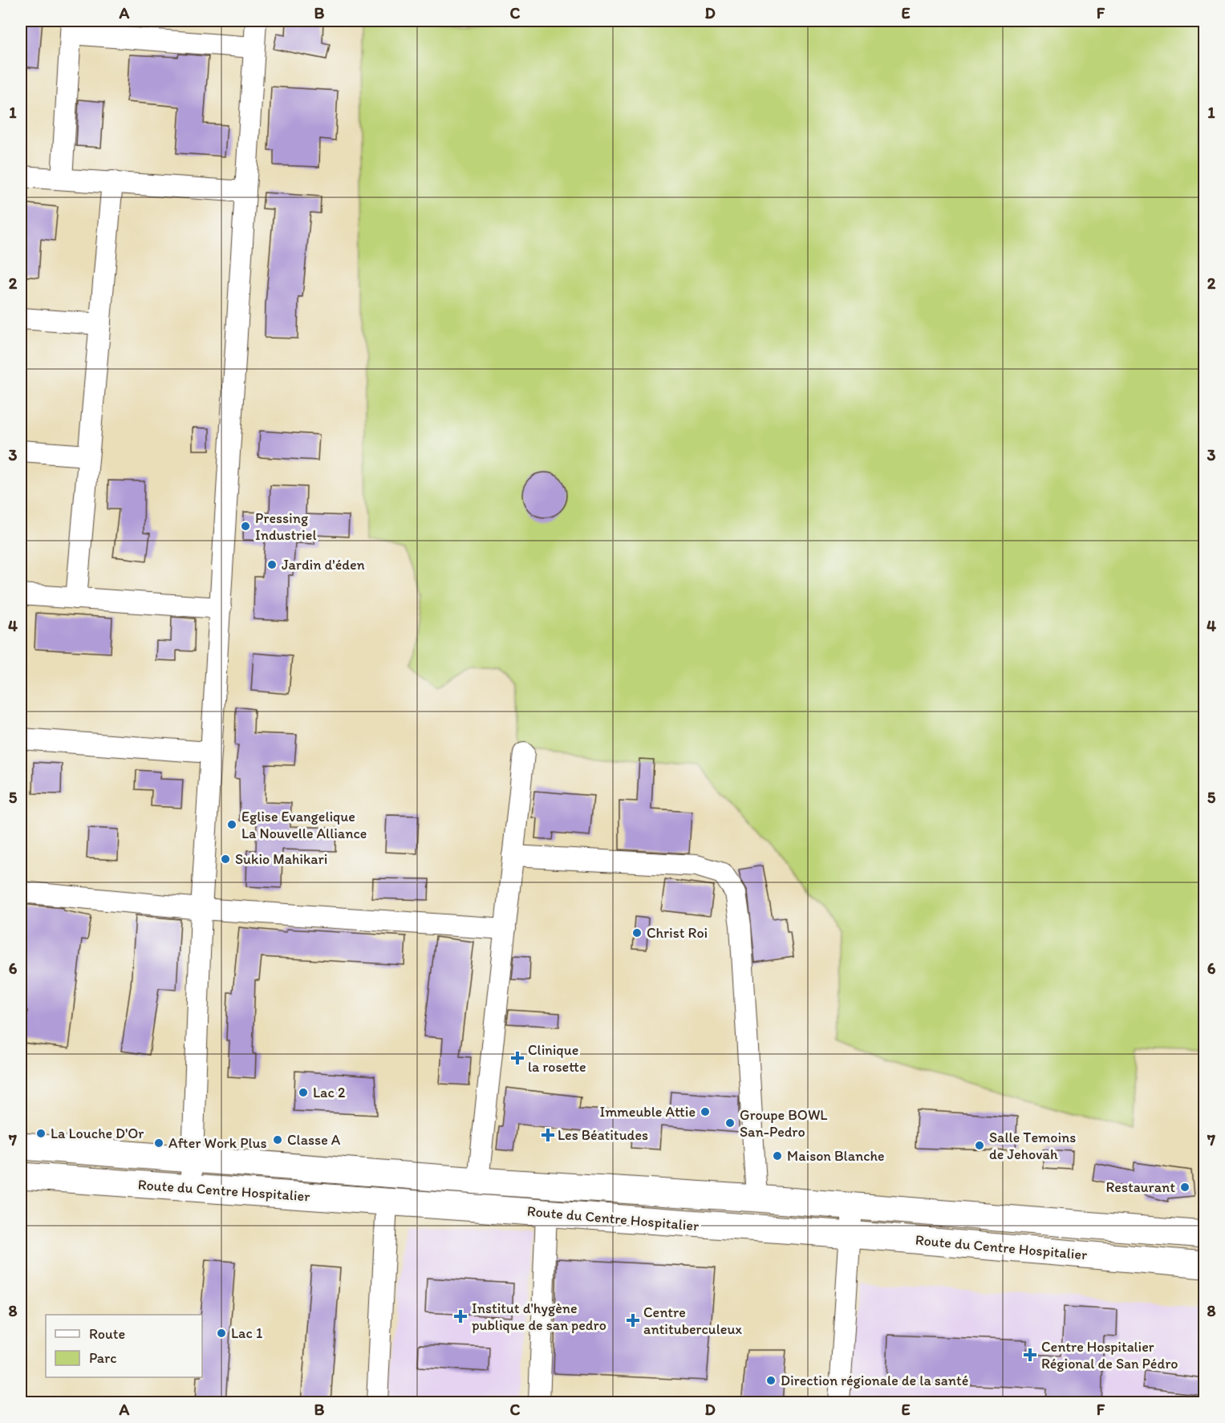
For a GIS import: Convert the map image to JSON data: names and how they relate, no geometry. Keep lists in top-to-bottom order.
{
  "streets": {
    "street": ["Route du Centre Hospitalier"]
  },
  "places": {
    "other": [
      "Pressing Industriel",
      "Jardin d'éden",
      "Eglise Evangelique La Nouvelle Alliance",
      "Sukio Mahikari",
      "Christ Roi",
      "Lac 2",
      "Immeuble Attie",
      "Groupe BOWL San-Pedro",
      "La Louche D'Or",
      "Classe A",
      "After Work Plus",
      "Salle Temoins de Jehovah",
      "Maison Blanche",
      "Restaurant",
      "Lac 1",
      "Direction régionale de la santé"
    ],
    "health": [
      "Clinique la rosette",
      "Les Béatitudes",
      "Institut d'hygène publique de san pedro",
      "Centre antituberculeux",
      "Centre Hospitalier Régional de San Pédro"
    ]
  },
  "legend": ["Route", "Parc"],
  "grid": {
    "columns": [
      "A",
      "B",
      "C",
      "D",
      "E",
      "F"
    ],
    "rows": [
      "1",
      "2",
      "3",
      "4",
      "5",
      "6",
      "7",
      "8"
    ]
  }
}
